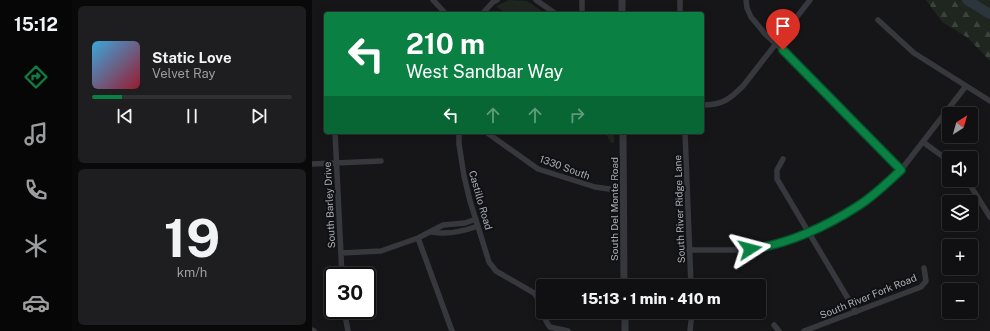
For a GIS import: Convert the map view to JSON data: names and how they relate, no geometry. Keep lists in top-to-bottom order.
{
  "streets": {
    "street": [
      "1330 South",
      "Castillo Road",
      "South Barley Drive",
      "South Del Monte Road",
      "South River Ridge Lane",
      "South River Fork Road"
    ]
  },
  "crossings": [
    ["1330 South", "South Del Monte Road"]
  ],
  "north": "top right",
  "page": {
    "tabs": "15:12",
    "turn": ["210 m", "West Sandbar Way"],
    "song": ["Static Love", "Velvet Ray"],
    "map_buttons": ["+", "−"],
    "tile": ["19", "km/h"],
    "limit": "30",
    "trip": "15:13 · 1 min · 410 m"
  }
}
